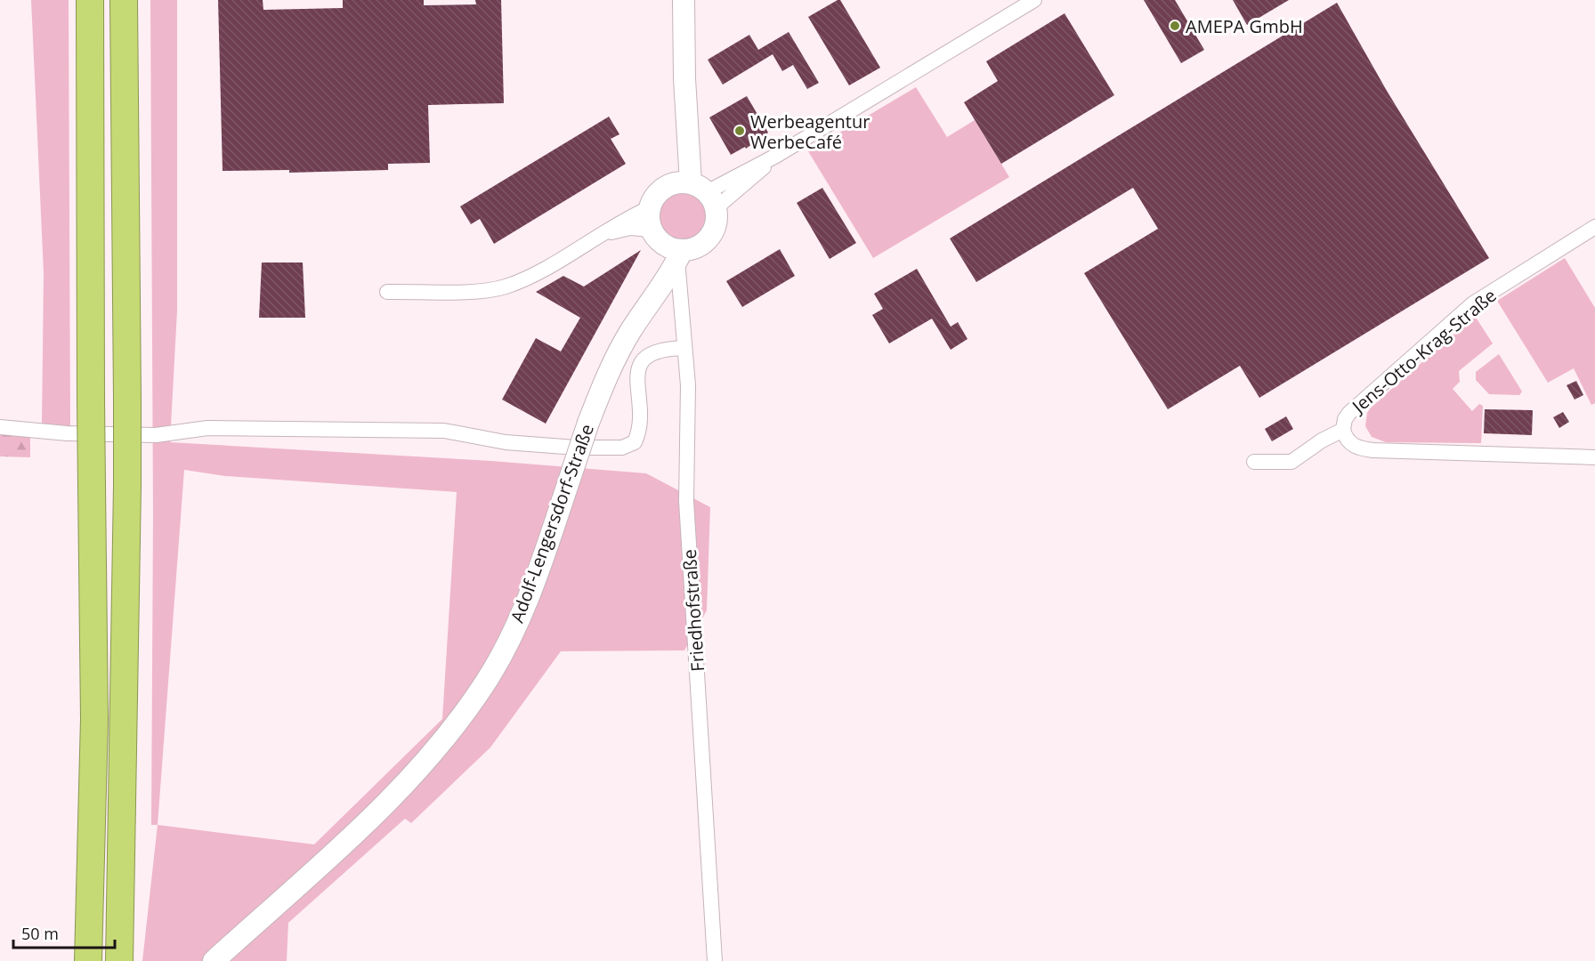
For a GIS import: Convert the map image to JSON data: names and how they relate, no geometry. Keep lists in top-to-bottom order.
{
  "streets": {
    "street": ["Jens-Otto-Krag-Straße", "Adolf-Lengersdorf-Straße", "Friedhofstraße"]
  },
  "crossings": [
    ["Adolf-Lengersdorf-Straße", "Friedhofstraße"]
  ],
  "places": ["AMEPA GmbH", "Werbeagentur WerbeCafé"],
  "scale_bar": "50 m"
}
